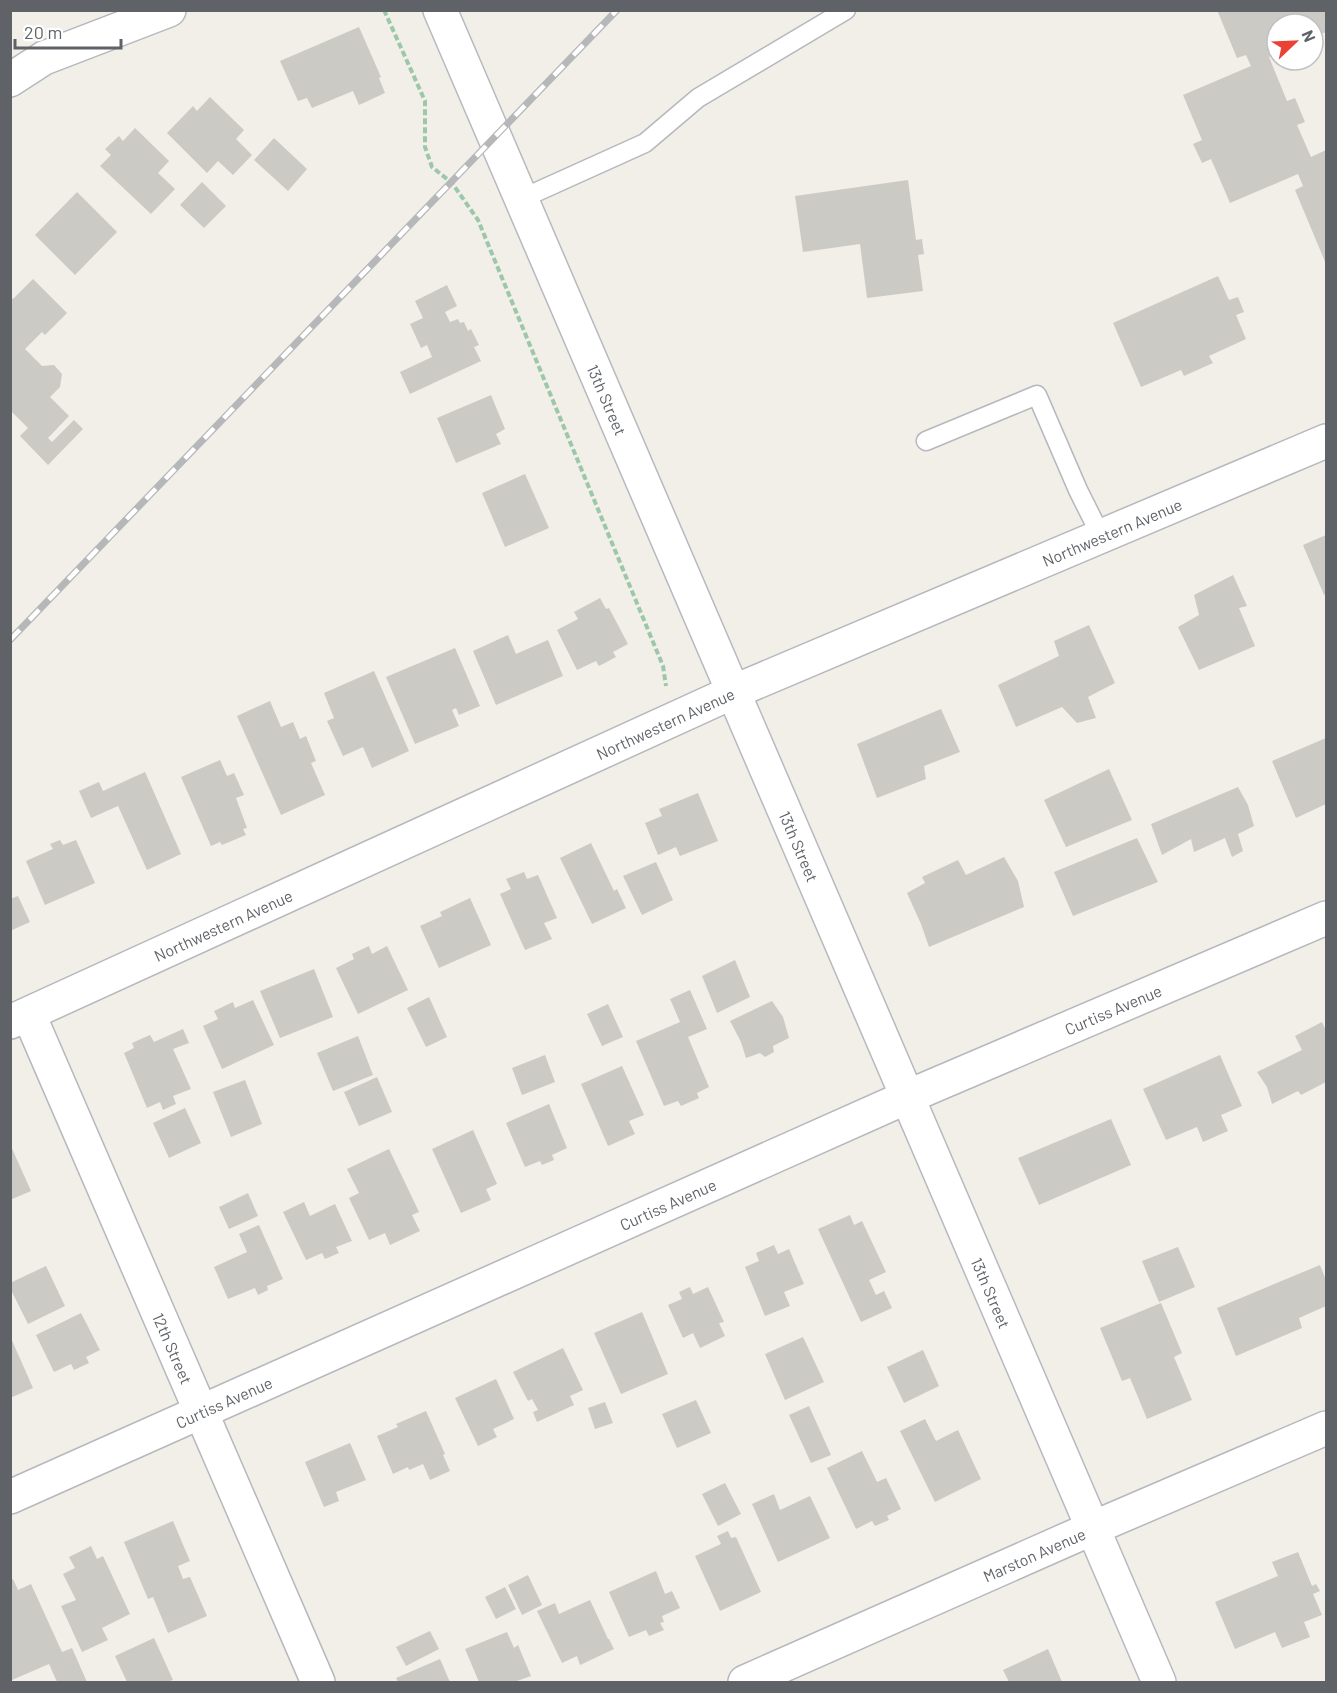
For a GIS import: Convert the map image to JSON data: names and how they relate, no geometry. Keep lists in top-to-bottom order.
{
  "streets": {
    "street": [
      "13th Street",
      "Northwestern Avenue",
      "Curtiss Avenue",
      "12th Street",
      "Marston Avenue"
    ]
  },
  "crossings": [
    ["13th Street", "Northwestern Avenue"],
    ["13th Street", "Curtiss Avenue"],
    ["13th Street", "Marston Avenue"],
    ["Northwestern Avenue", "12th Street"],
    ["Curtiss Avenue", "12th Street"]
  ],
  "scale_bar": "20 m",
  "north": "top right"
}
